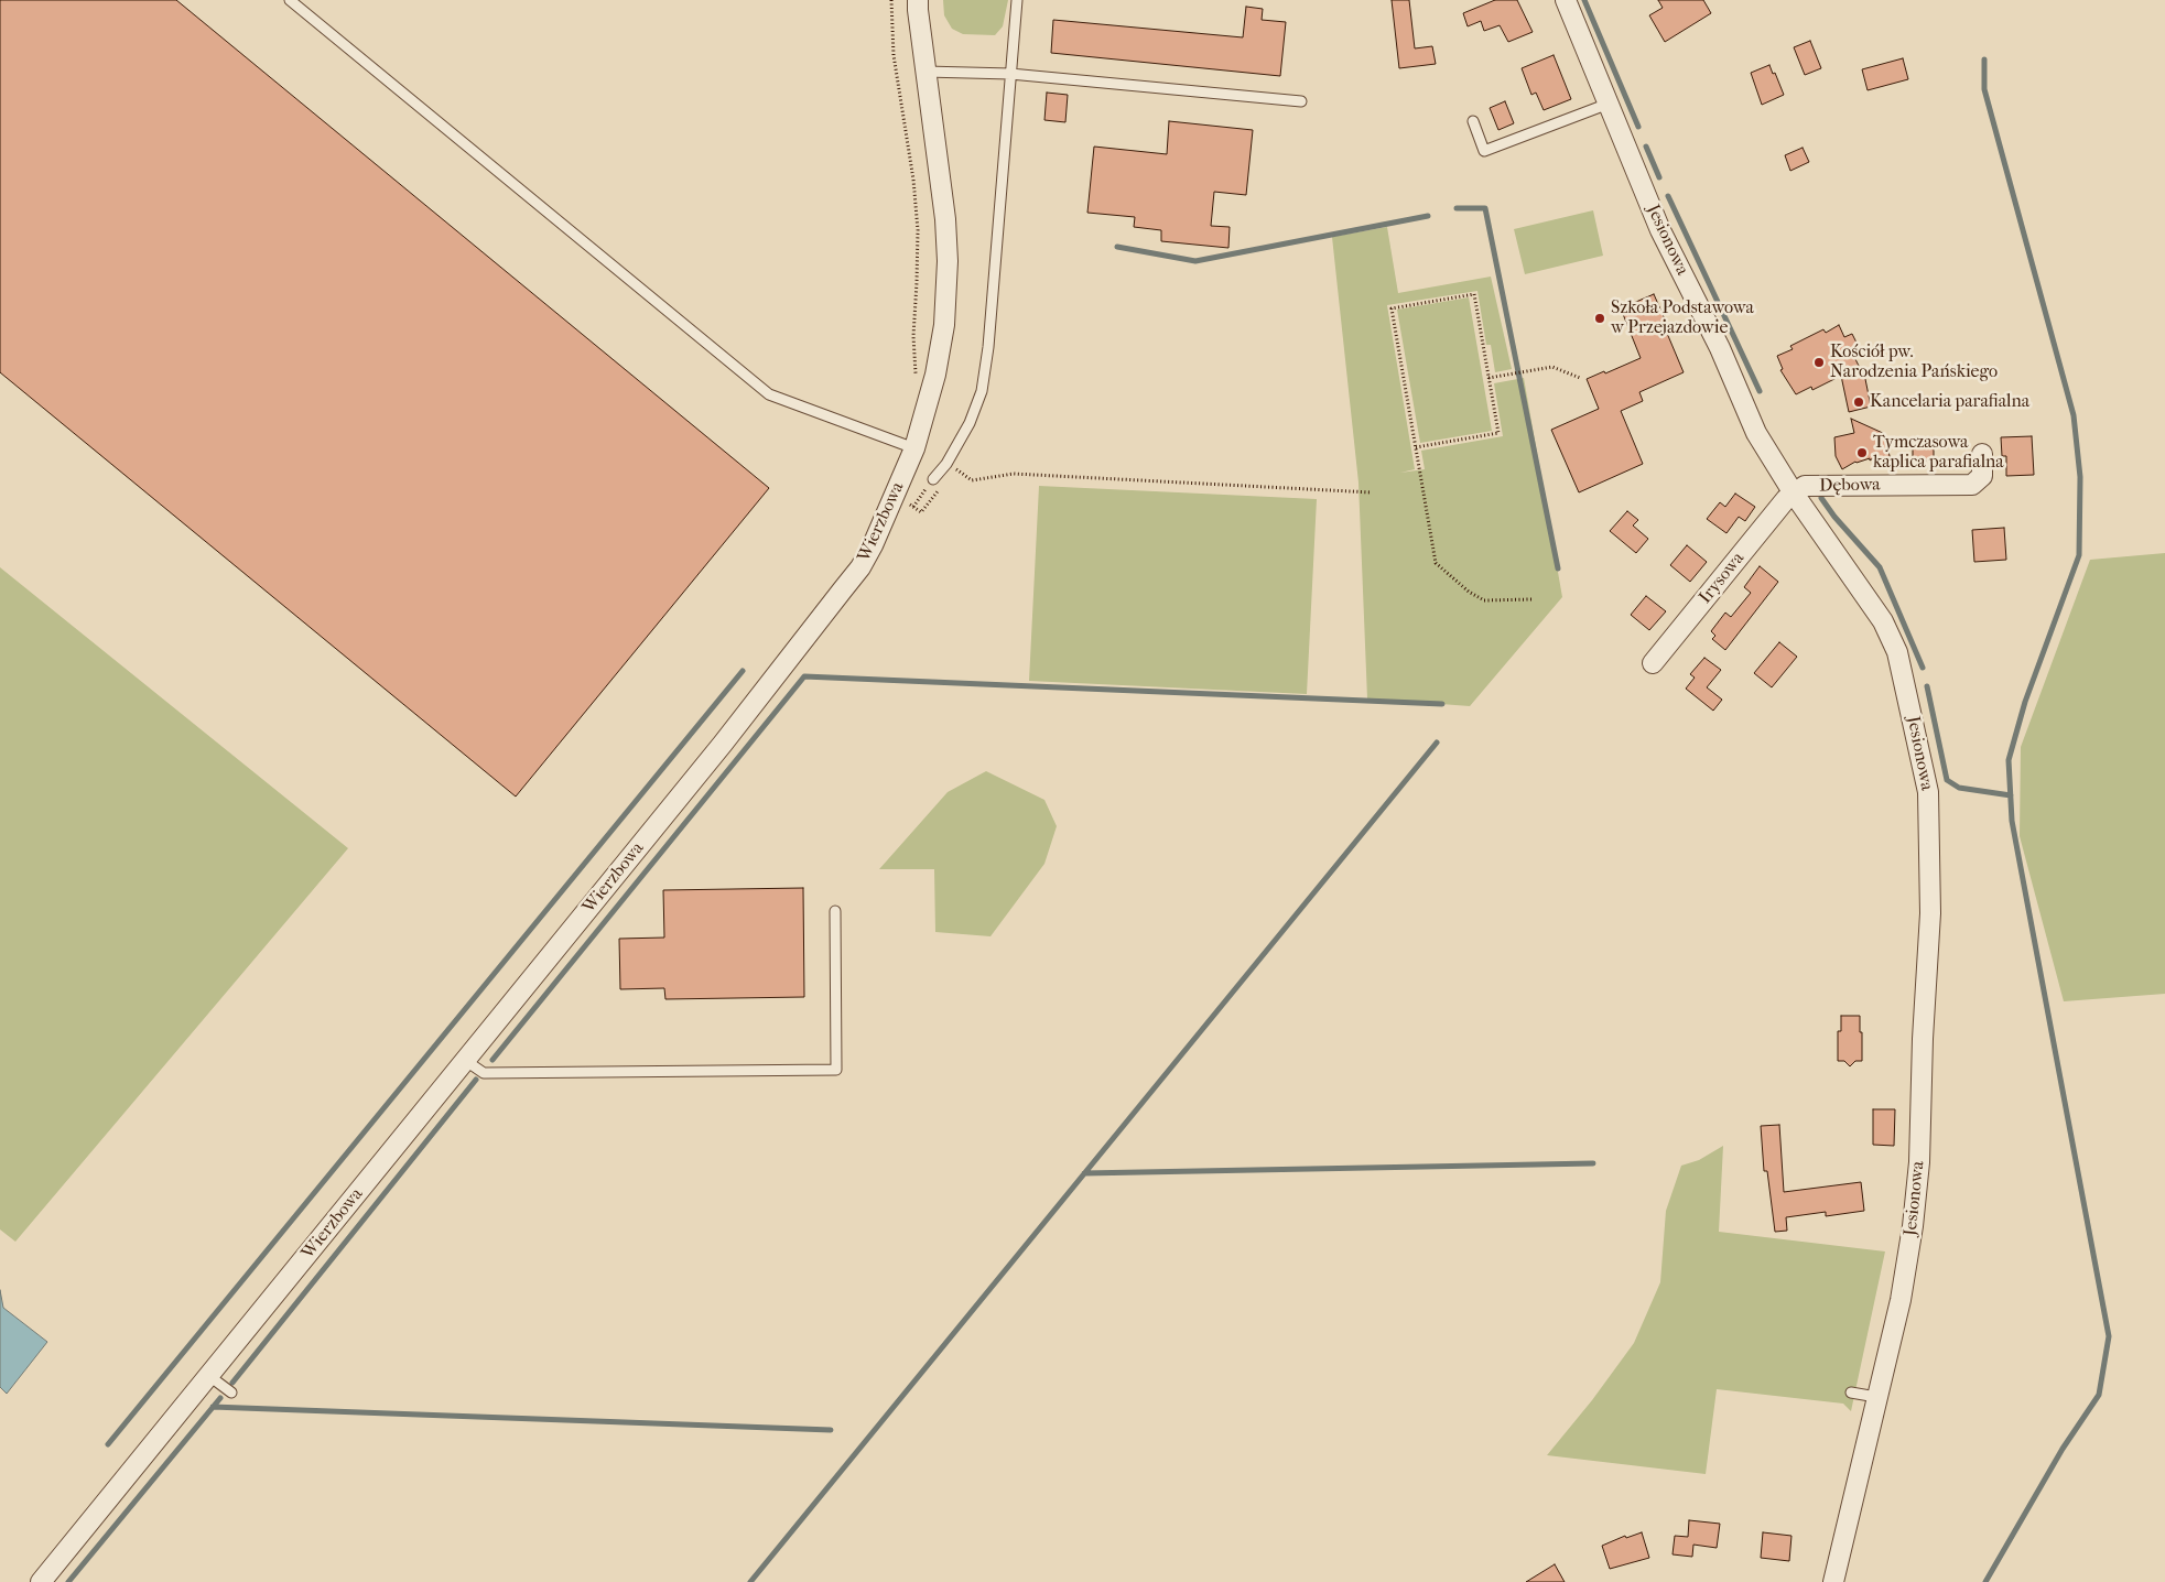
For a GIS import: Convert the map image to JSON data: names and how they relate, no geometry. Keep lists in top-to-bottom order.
{
  "streets": {
    "street": [
      "Jesionowa",
      "Dębowa",
      "Wierzbowa",
      "Irysowa"
    ]
  },
  "crossings": [
    ["Jesionowa", "Dębowa"],
    ["Jesionowa", "Irysowa"],
    ["Dębowa", "Irysowa"]
  ],
  "places": [
    "Szkoła Podstawowa w Przejazdowie",
    "Kościół pw. Narodzenia Pańskiego",
    "Kancelaria parafialna",
    "Tymczasowa kaplica parafialna"
  ]
}
